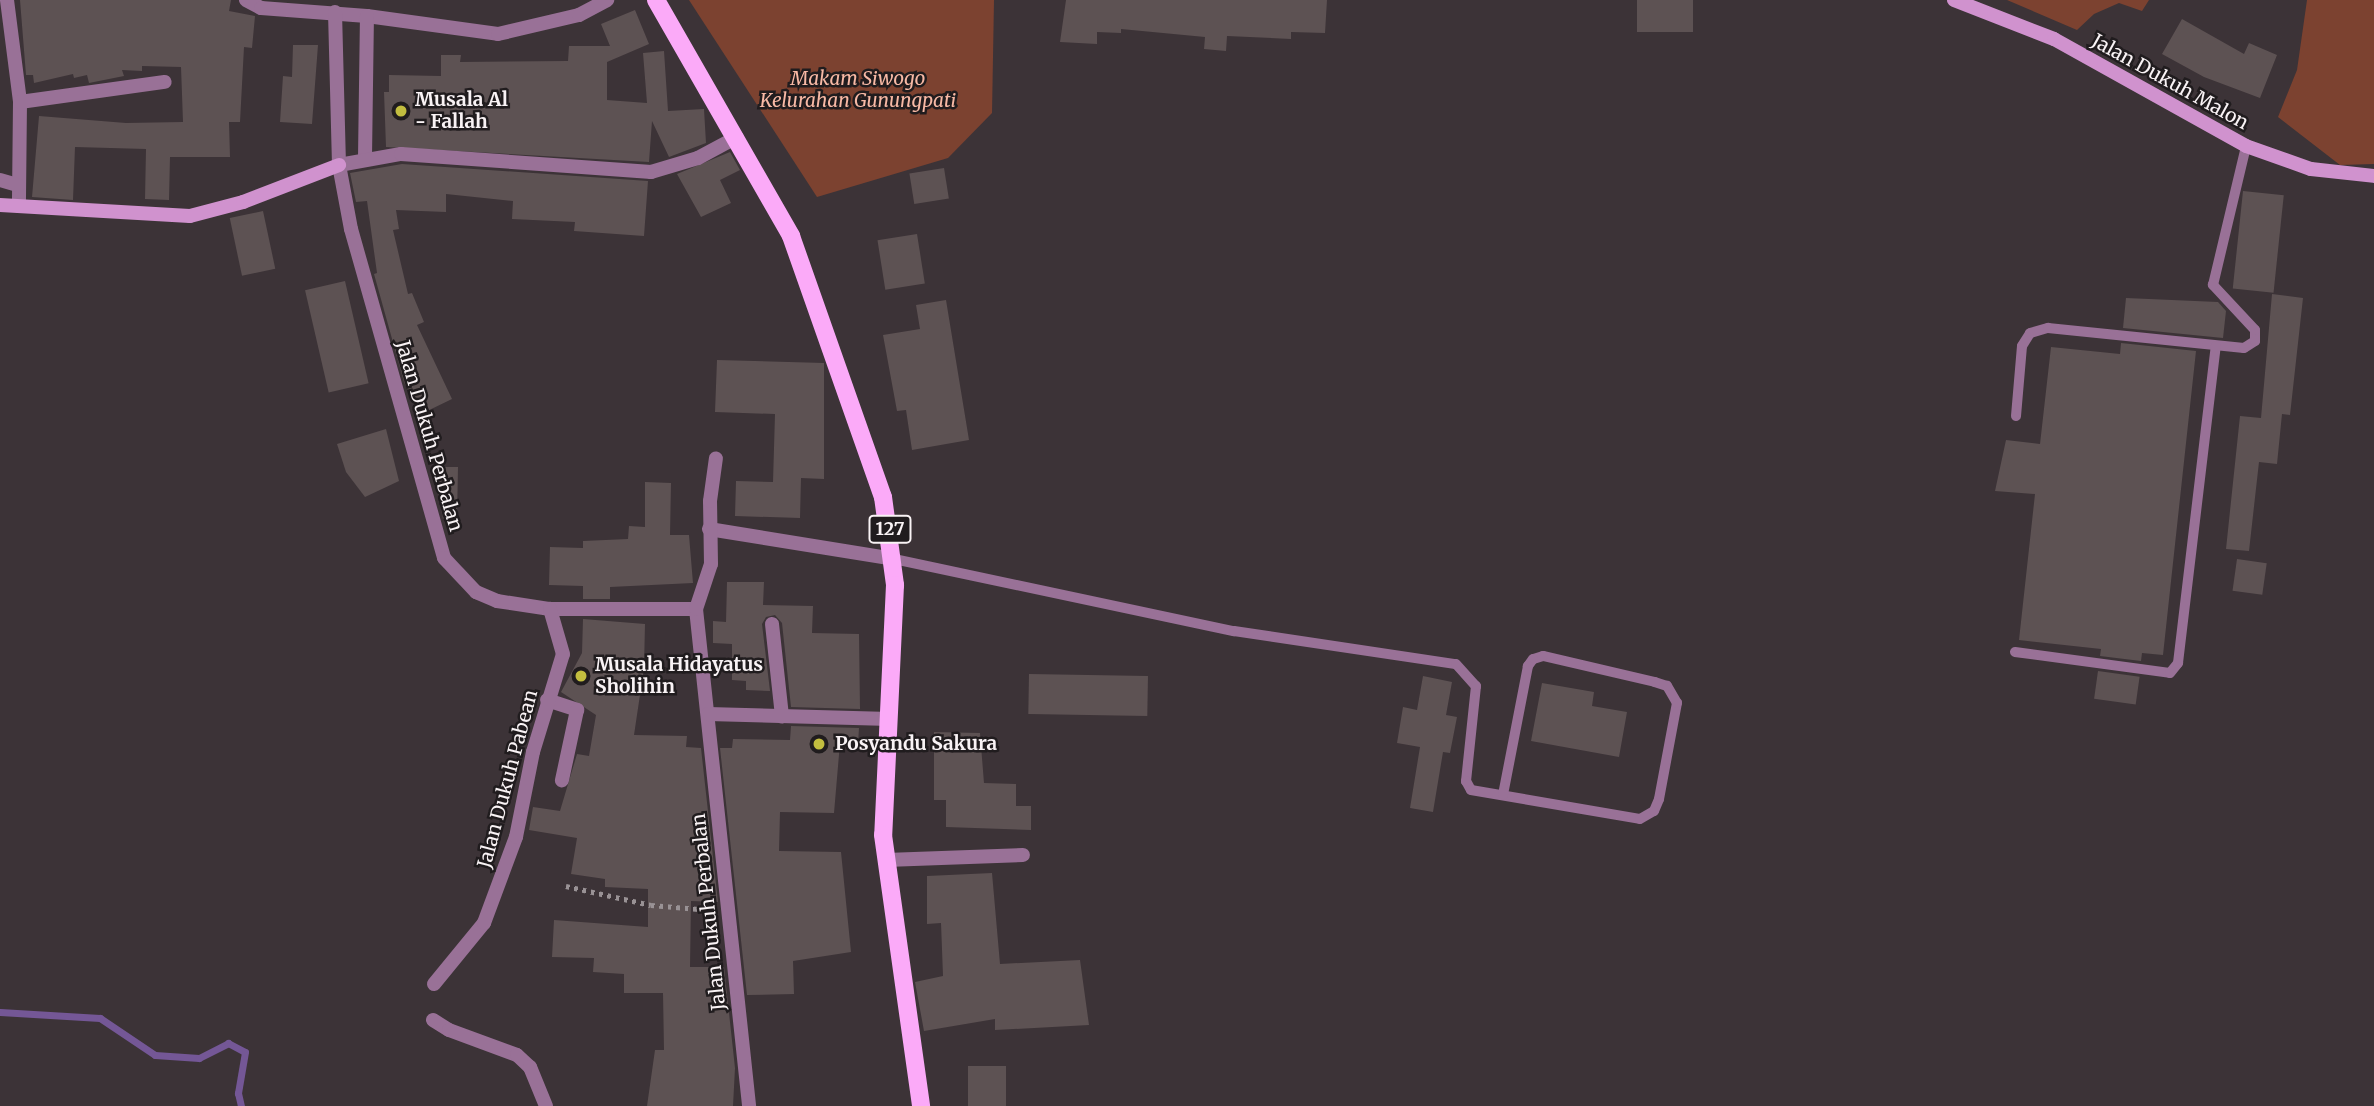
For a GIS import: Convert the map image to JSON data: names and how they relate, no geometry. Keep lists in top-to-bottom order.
{
  "streets": {
    "main road": ["127"],
    "street": ["Jalan Dukuh Malon", "Jalan Dukuh Perbalan", "Jalan Dukuh Pabean"]
  },
  "crossings": [
    ["Jalan Dukuh Perbalan", "Jalan Dukuh Pabean"]
  ],
  "parks": ["Makam Siwogo Kelurahan Gunungpati"],
  "places": ["Musala Al - Fallah", "Musala Hidayatus Sholihin", "Posyandu Sakura"]
}
